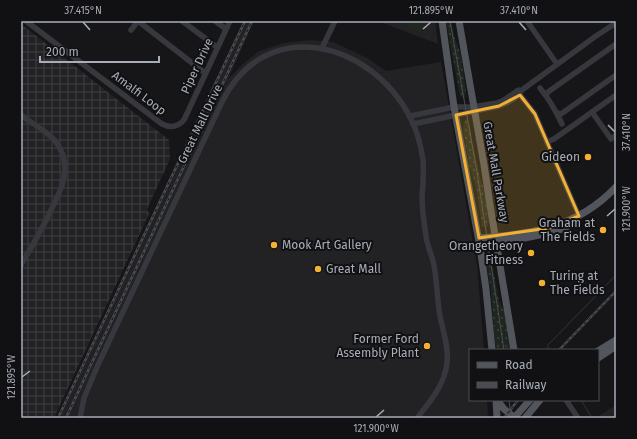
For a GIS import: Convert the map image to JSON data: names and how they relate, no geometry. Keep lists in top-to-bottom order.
{
  "streets": {
    "main road": ["Great Mall Parkway"],
    "street": ["Piper Drive", "Amalfi Loop", "Great Mall Drive"]
  },
  "crossings": [
    ["Piper Drive", "Amalfi Loop"]
  ],
  "places": [
    "Gideon",
    "Graham at The Fields",
    "Mook Art Gallery",
    "Orangetheory Fitness",
    "Great Mall",
    "Turing at The Fields",
    "Former Ford Assembly Plant"
  ],
  "legend": ["Road", "Railway"],
  "scale_bar": "200 m",
  "coordinates": [
    "37.415°N",
    "121.895°W",
    "37.410°N",
    "121.900°W"
  ]
}
